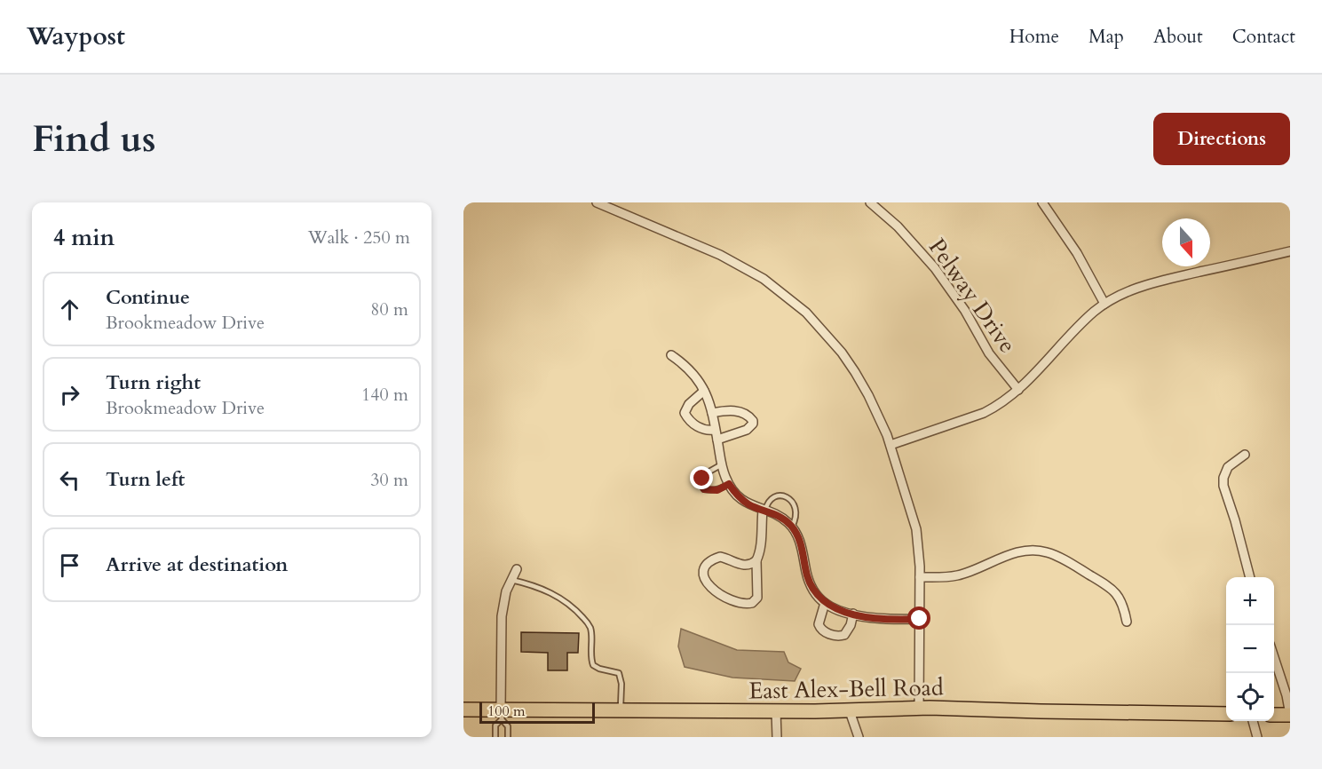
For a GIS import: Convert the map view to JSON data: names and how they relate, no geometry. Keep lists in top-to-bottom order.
{
  "streets": {
    "main road": ["East Alex-Bell Road"],
    "street": ["Pelway Drive"]
  },
  "scale_bar": "100 m",
  "north": "bottom",
  "page": {
    "header": "Waypost",
    "nav": [
      "Home",
      "Map",
      "About",
      "Contact"
    ],
    "buttons": "Directions",
    "title": "Find us",
    "heading": ["4 min", "Walk · 250 m"],
    "list": [
      ["Continue", "Brookmeadow Drive", "80 m"],
      ["Turn right", "Brookmeadow Drive", "140 m"],
      ["Turn left", "30 m"],
      "Arrive at destination"
    ],
    "map_buttons": ["+", "−"],
    "scale": "100 m"
  }
}
